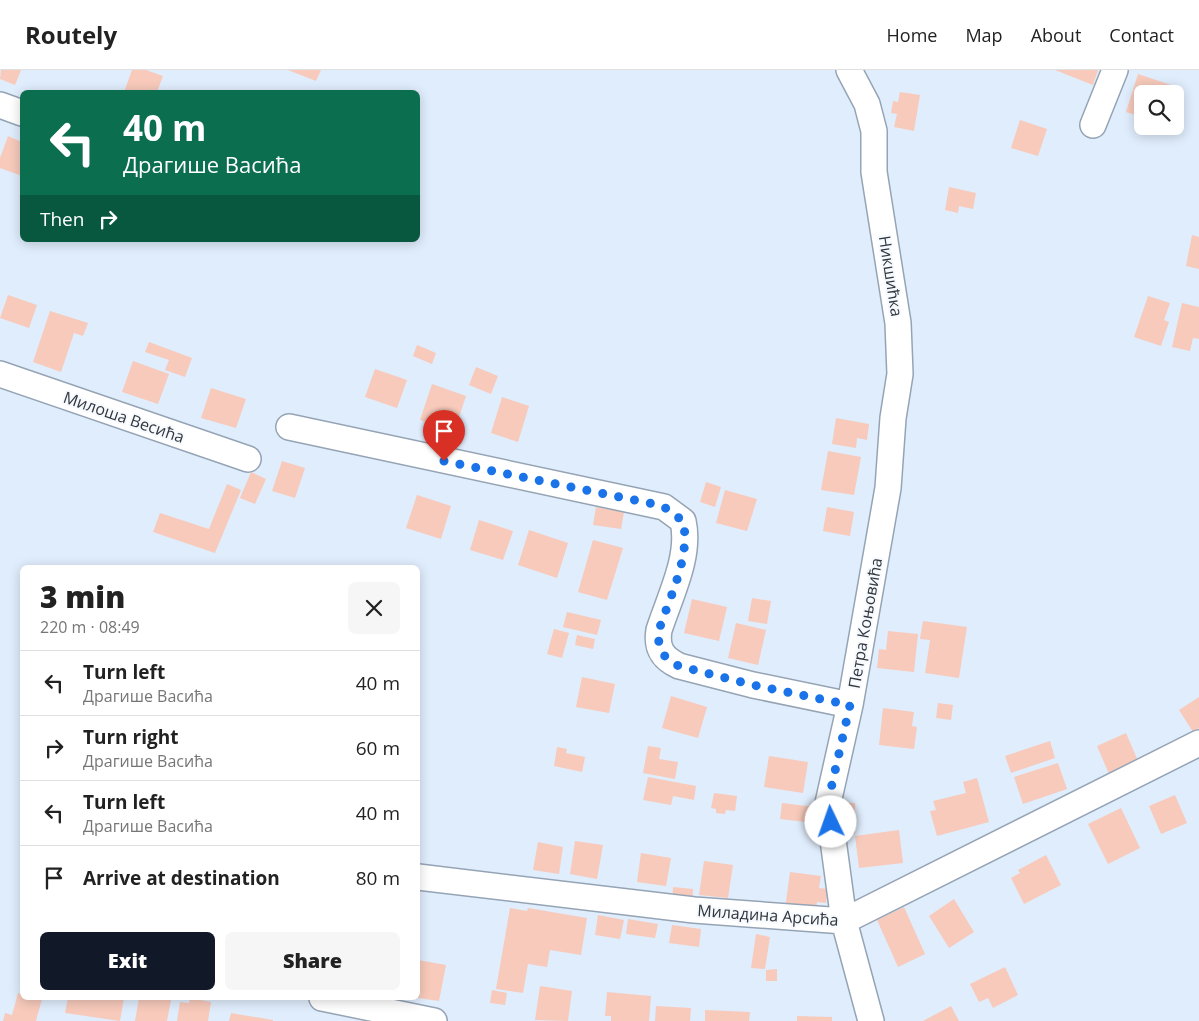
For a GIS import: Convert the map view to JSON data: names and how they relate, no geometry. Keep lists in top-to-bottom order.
{
  "streets": {
    "street": [
      "Никшићка",
      "Милоша Весића",
      "Петра Коњовића",
      "Миладина Арсића"
    ]
  },
  "crossings": [
    ["Никшићка", "Петра Коњовића"],
    ["Петра Коњовића", "Миладина Арсића"]
  ],
  "page": {
    "header": "Routely",
    "nav": [
      "Home",
      "Map",
      "About",
      "Contact"
    ],
    "turn": ["40 m", "Драгише Васића"],
    "then": "Then",
    "heading": ["3 min", "220 m · 08:49"],
    "list": [
      {
        "name": "Turn left",
        "note": "Драгише Васића",
        "value": "40 m"
      },
      {
        "name": "Turn right",
        "note": "Драгише Васића",
        "value": "60 m"
      },
      {
        "name": "Turn left",
        "note": "Драгише Васића",
        "value": "40 m"
      },
      {
        "name": "Arrive at destination",
        "value": "80 m"
      }
    ],
    "buttons": ["Exit", "Share"]
  }
}
